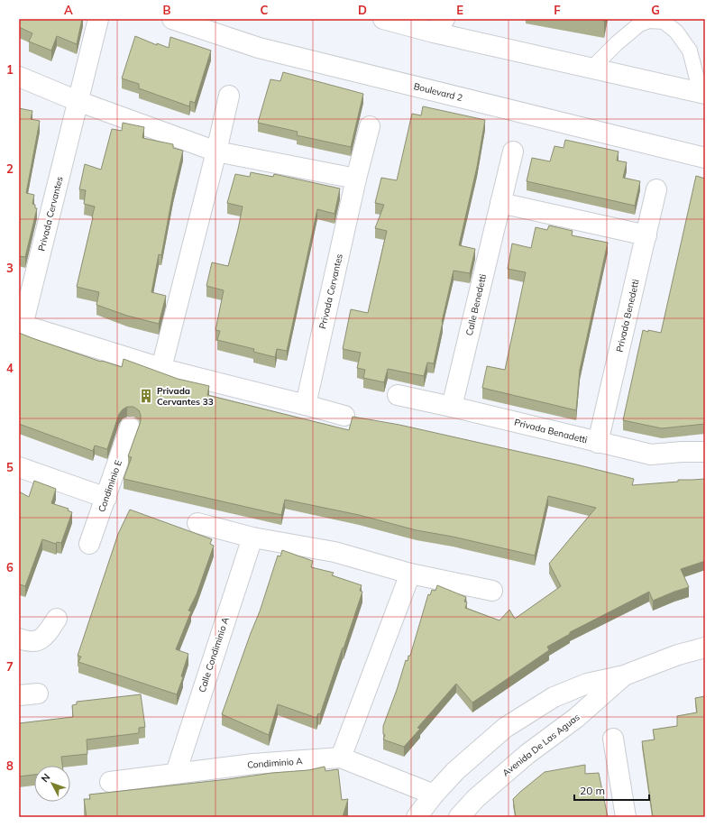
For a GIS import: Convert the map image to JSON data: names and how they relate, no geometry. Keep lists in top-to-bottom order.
{
  "streets": {
    "street": [
      "Boulevard 2",
      "Privada Cervantes",
      "Calle Benedetti",
      "Privada Benedetti",
      "Privada Benadetti",
      "Condiminio E",
      "Calle Condiminio A",
      "Avenida De Las Aguas",
      "Condiminio A"
    ]
  },
  "crossings": [
    ["Calle Benedetti", "Privada Benadetti"],
    ["Privada Benedetti", "Privada Benadetti"],
    ["Calle Condiminio A", "Condiminio A"],
    ["Avenida De Las Aguas", "Condiminio A"]
  ],
  "places": {
    "building": ["Privada Cervantes 33"]
  },
  "scale_bar": "20 m",
  "north": "top left",
  "grid": {
    "columns": [
      "A",
      "B",
      "C",
      "D",
      "E",
      "F",
      "G"
    ],
    "rows": [
      "1",
      "2",
      "3",
      "4",
      "5",
      "6",
      "7",
      "8"
    ]
  }
}
